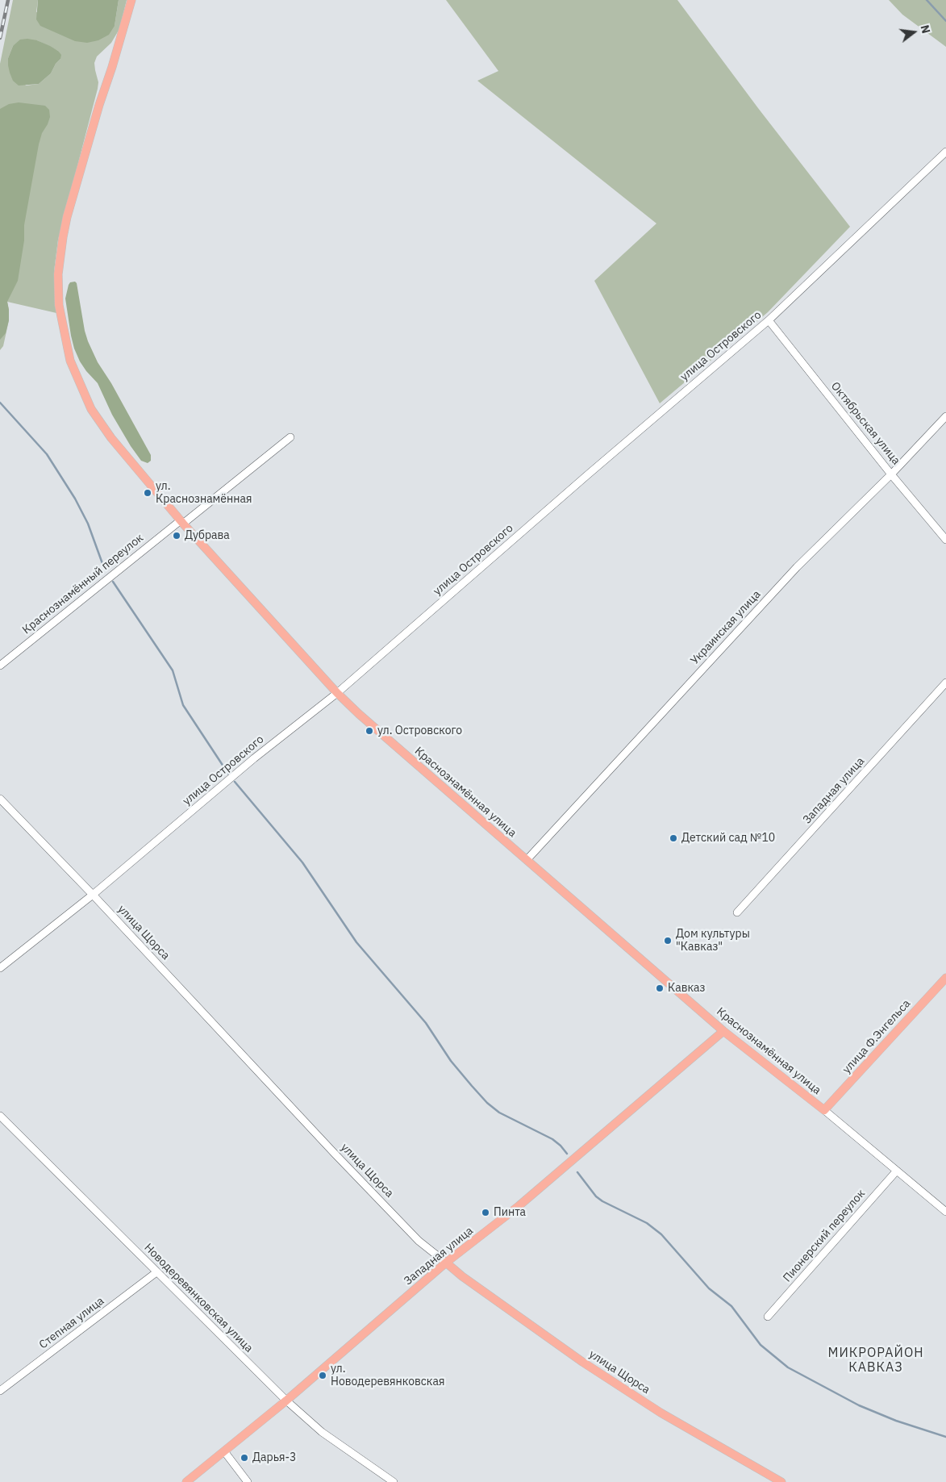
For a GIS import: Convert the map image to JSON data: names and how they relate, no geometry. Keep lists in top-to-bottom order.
{
  "streets": {
    "main road": [
      "Западная улица",
      "Краснознамённая улица",
      "улица Щорса",
      "улица Ф.Энгельса"
    ],
    "street": [
      "улица Островского",
      "Октябрьская улица",
      "Краснознамённый переулок",
      "Украинская улица",
      "Пионерский переулок",
      "Новодеревянковская улица",
      "Степная улица"
    ]
  },
  "crossings": [
    ["улица Островского", "Октябрьская улица"],
    ["улица Островского", "Краснознамённая улица"],
    ["улица Островского", "улица Щорса"],
    ["Октябрьская улица", "Украинская улица"],
    ["Краснознамённый переулок", "Краснознамённая улица"],
    ["Украинская улица", "Краснознамённая улица"],
    ["Западная улица", "Краснознамённая улица"],
    ["Западная улица", "улица Щорса"],
    ["Западная улица", "Новодеревянковская улица"],
    ["Краснознамённая улица", "улица Ф.Энгельса"],
    ["Краснознамённая улица", "Пионерский переулок"],
    ["Новодеревянковская улица", "Степная улица"]
  ],
  "districts": ["МИКРОРАЙОН КАВКАЗ"],
  "places": [
    "ул. Краснознамённая",
    "Дубрава",
    "ул. Островского",
    "Детский сад №10",
    "Дом культуры \"Кавказ\"",
    "Кавказ",
    "Пинта",
    "ул. Новодеревянковская",
    "Дарья-3"
  ],
  "north": "right"
}
